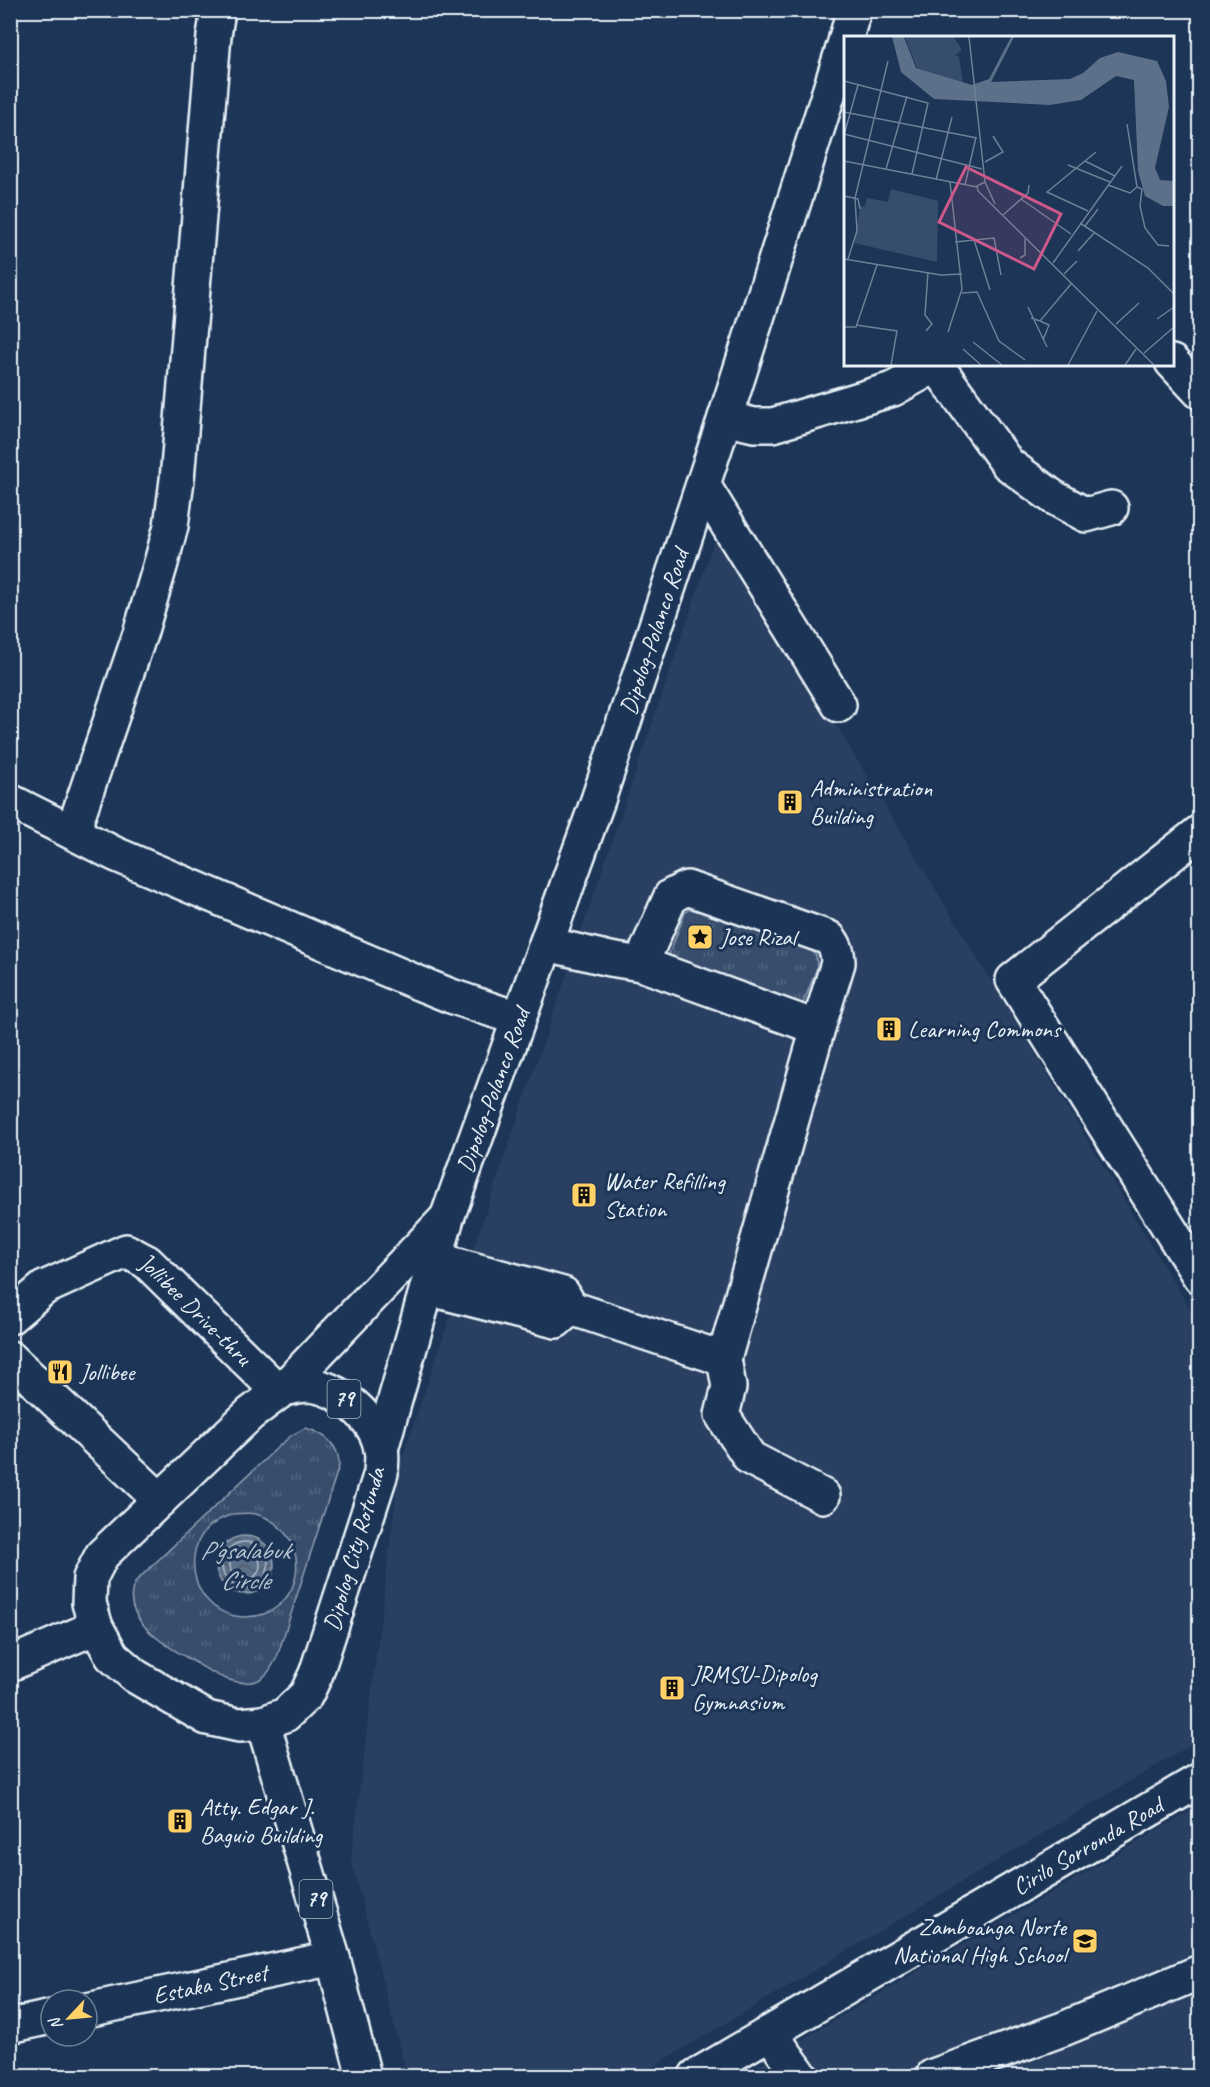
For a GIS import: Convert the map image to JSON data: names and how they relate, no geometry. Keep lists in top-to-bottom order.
{
  "streets": {
    "main road": [
      "Dipolog-Polanco Road",
      "Jollibee Drive-thru",
      "79",
      "Dipolog City Rotunda",
      "Cirilo Sorronda Road",
      "Estaka Street"
    ]
  },
  "crossings": [
    ["Dipolog-Polanco Road", "Dipolog City Rotunda"],
    ["Jollibee Drive-thru", "Dipolog City Rotunda"],
    ["79", "Dipolog City Rotunda"],
    ["79", "Estaka Street"]
  ],
  "water": ["P'gsalabuk Circle"],
  "places": {
    "building": [
      "Administration Building",
      "Learning Commons",
      "Water Refilling Station",
      "JRMSU-Dipolog Gymnasium",
      "Atty. Edgar J. Baguio Building"
    ],
    "place": ["Jose Rizal"],
    "restaurant": ["Jollibee"],
    "school or university": ["Zamboanga Norte National High School"]
  },
  "north": "bottom left"
}
